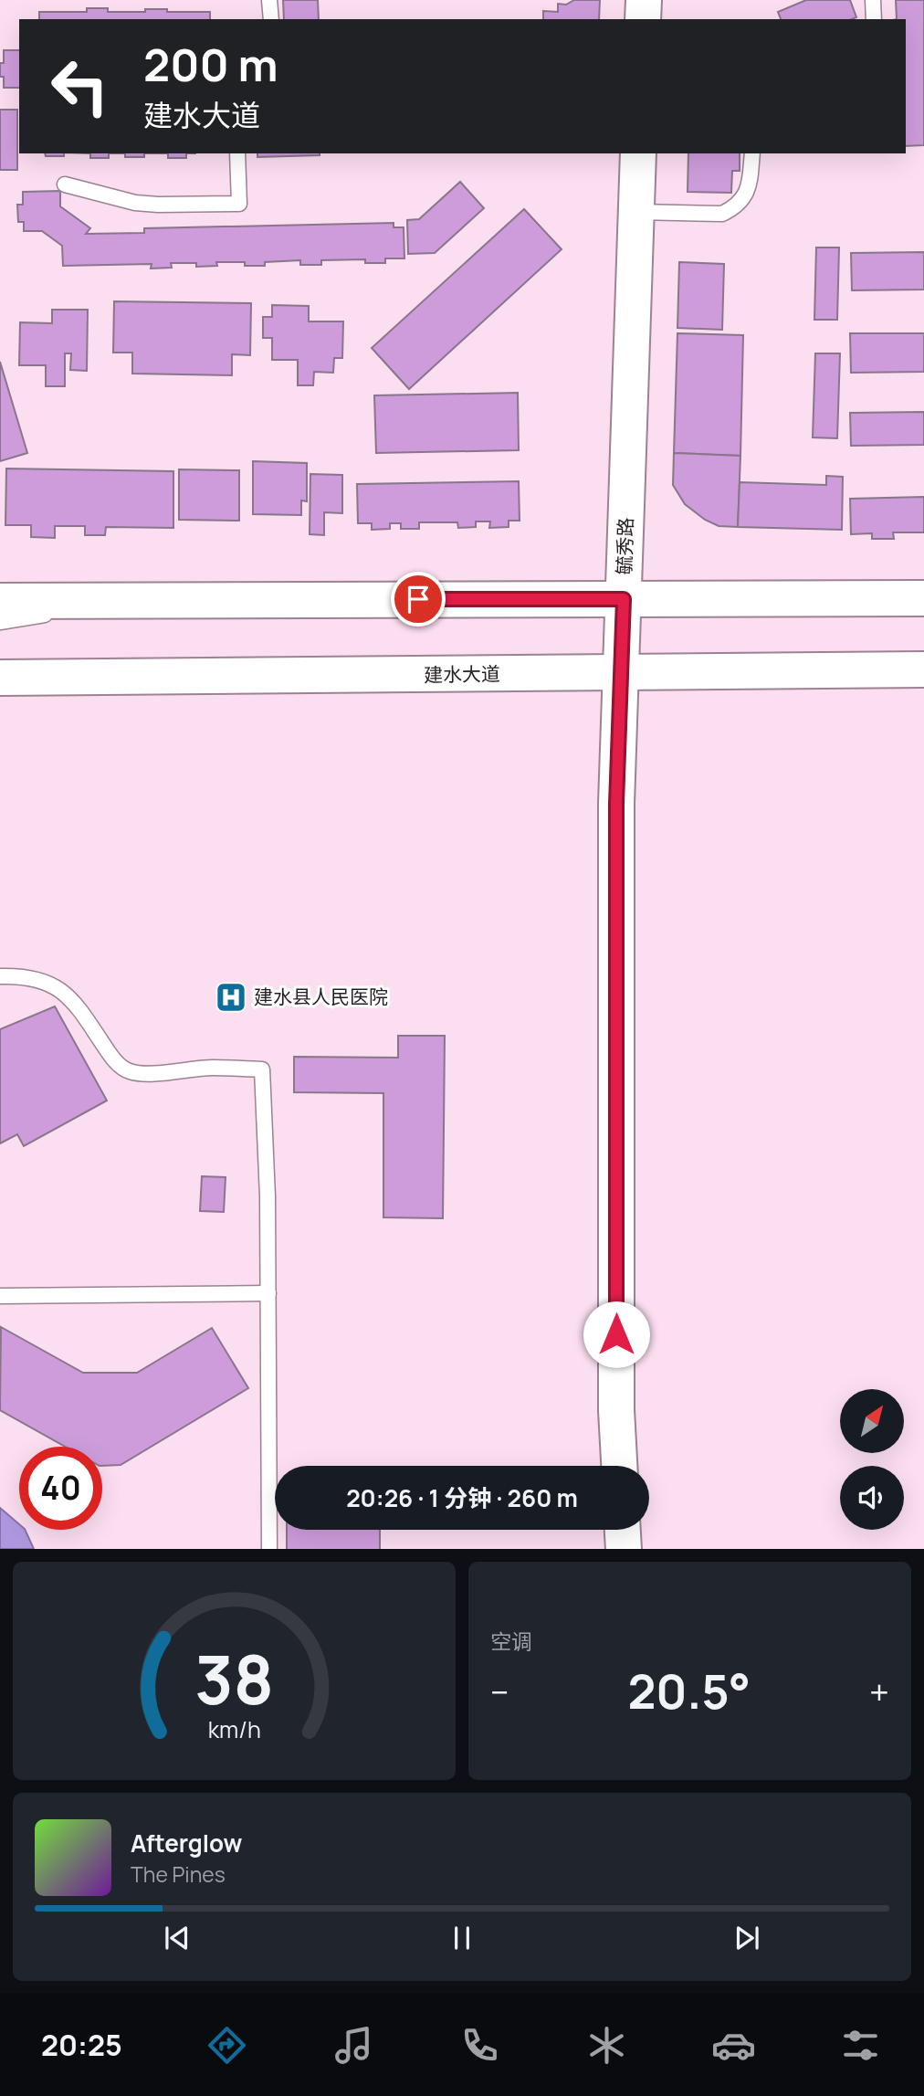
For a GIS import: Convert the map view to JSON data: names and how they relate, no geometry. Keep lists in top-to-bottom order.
{
  "streets": {
    "main road": ["毓秀路", "建水大道"]
  },
  "crossings": [
    ["毓秀路", "建水大道"]
  ],
  "places": {
    "hospital": ["建水县人民医院"]
  },
  "north": "top right",
  "page": {
    "turn": ["200 m", "建水大道"],
    "limit": "40",
    "trip": "20:26 · 1 分钟 · 260 m",
    "tile": "空调",
    "heat": ["−", "20.5°", "+"],
    "song": ["Afterglow", "The Pines"],
    "tabs": "20:25",
    "gauge": ["38", "km/h"]
  }
}
